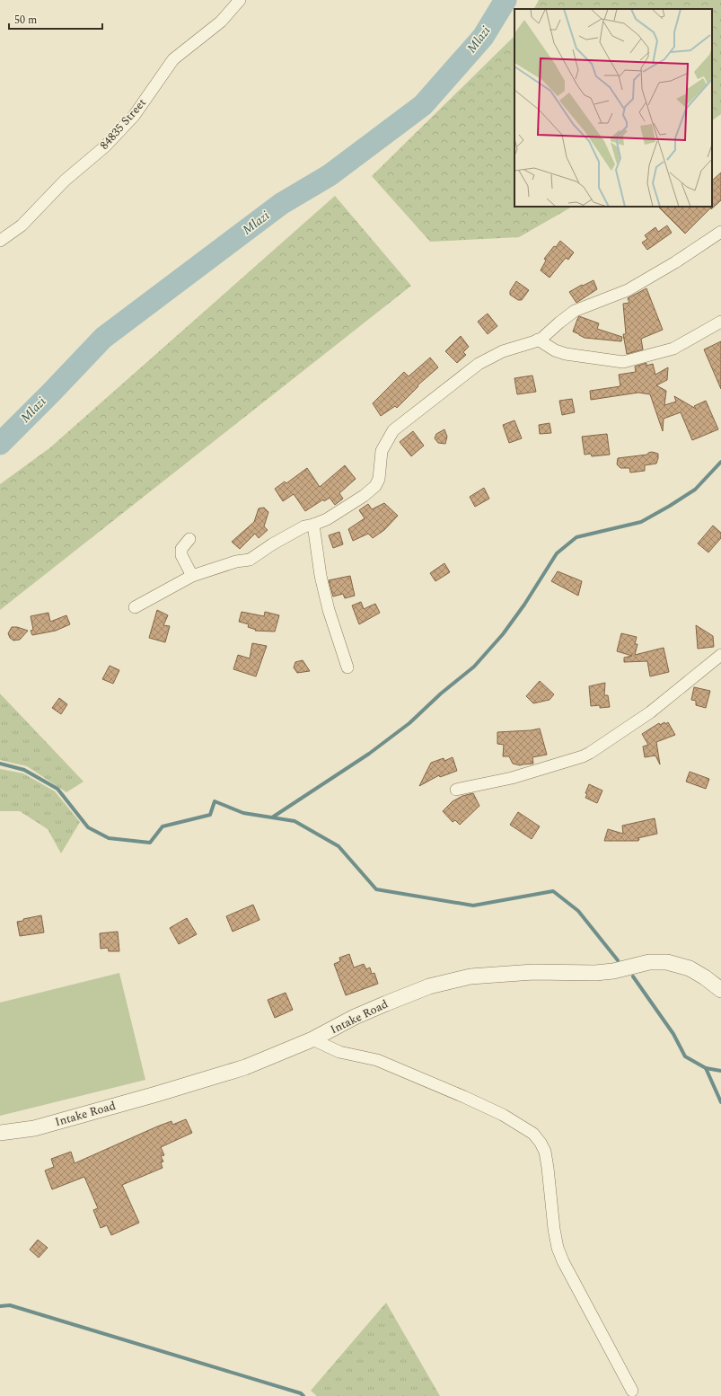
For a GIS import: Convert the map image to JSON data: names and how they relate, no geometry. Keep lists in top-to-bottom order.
{
  "streets": {
    "street": ["84835 Street", "Intake Road"]
  },
  "water": ["Mlazi"],
  "scale_bar": "50 m"
}
